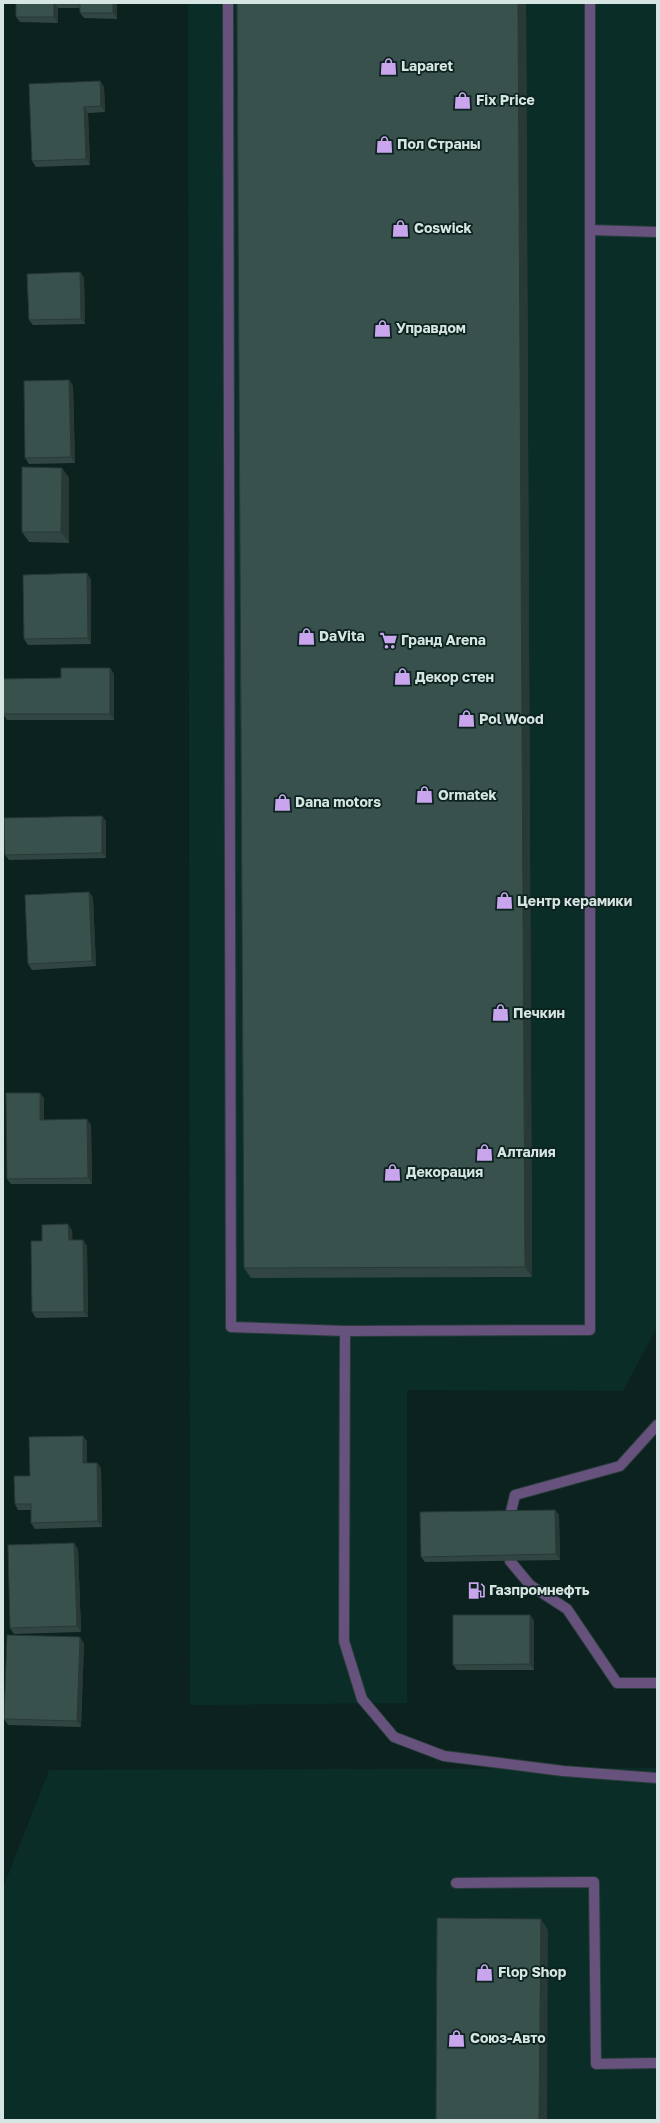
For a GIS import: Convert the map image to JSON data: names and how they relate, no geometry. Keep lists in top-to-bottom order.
{
  "places": {
    "shop": [
      "Laparet",
      "Fix Price",
      "Пол Страны",
      "Coswick",
      "Управдом",
      "DaVita",
      "Декор стен",
      "Pol Wood",
      "Ormatek",
      "Dana motors",
      "Центр керамики",
      "Печкин",
      "Алталия",
      "Декорация",
      "Flop Shop",
      "Союз-Авто"
    ],
    "supermarket": ["Гранд Arena"],
    "fuel station": ["Газпромнефть"]
  }
}
